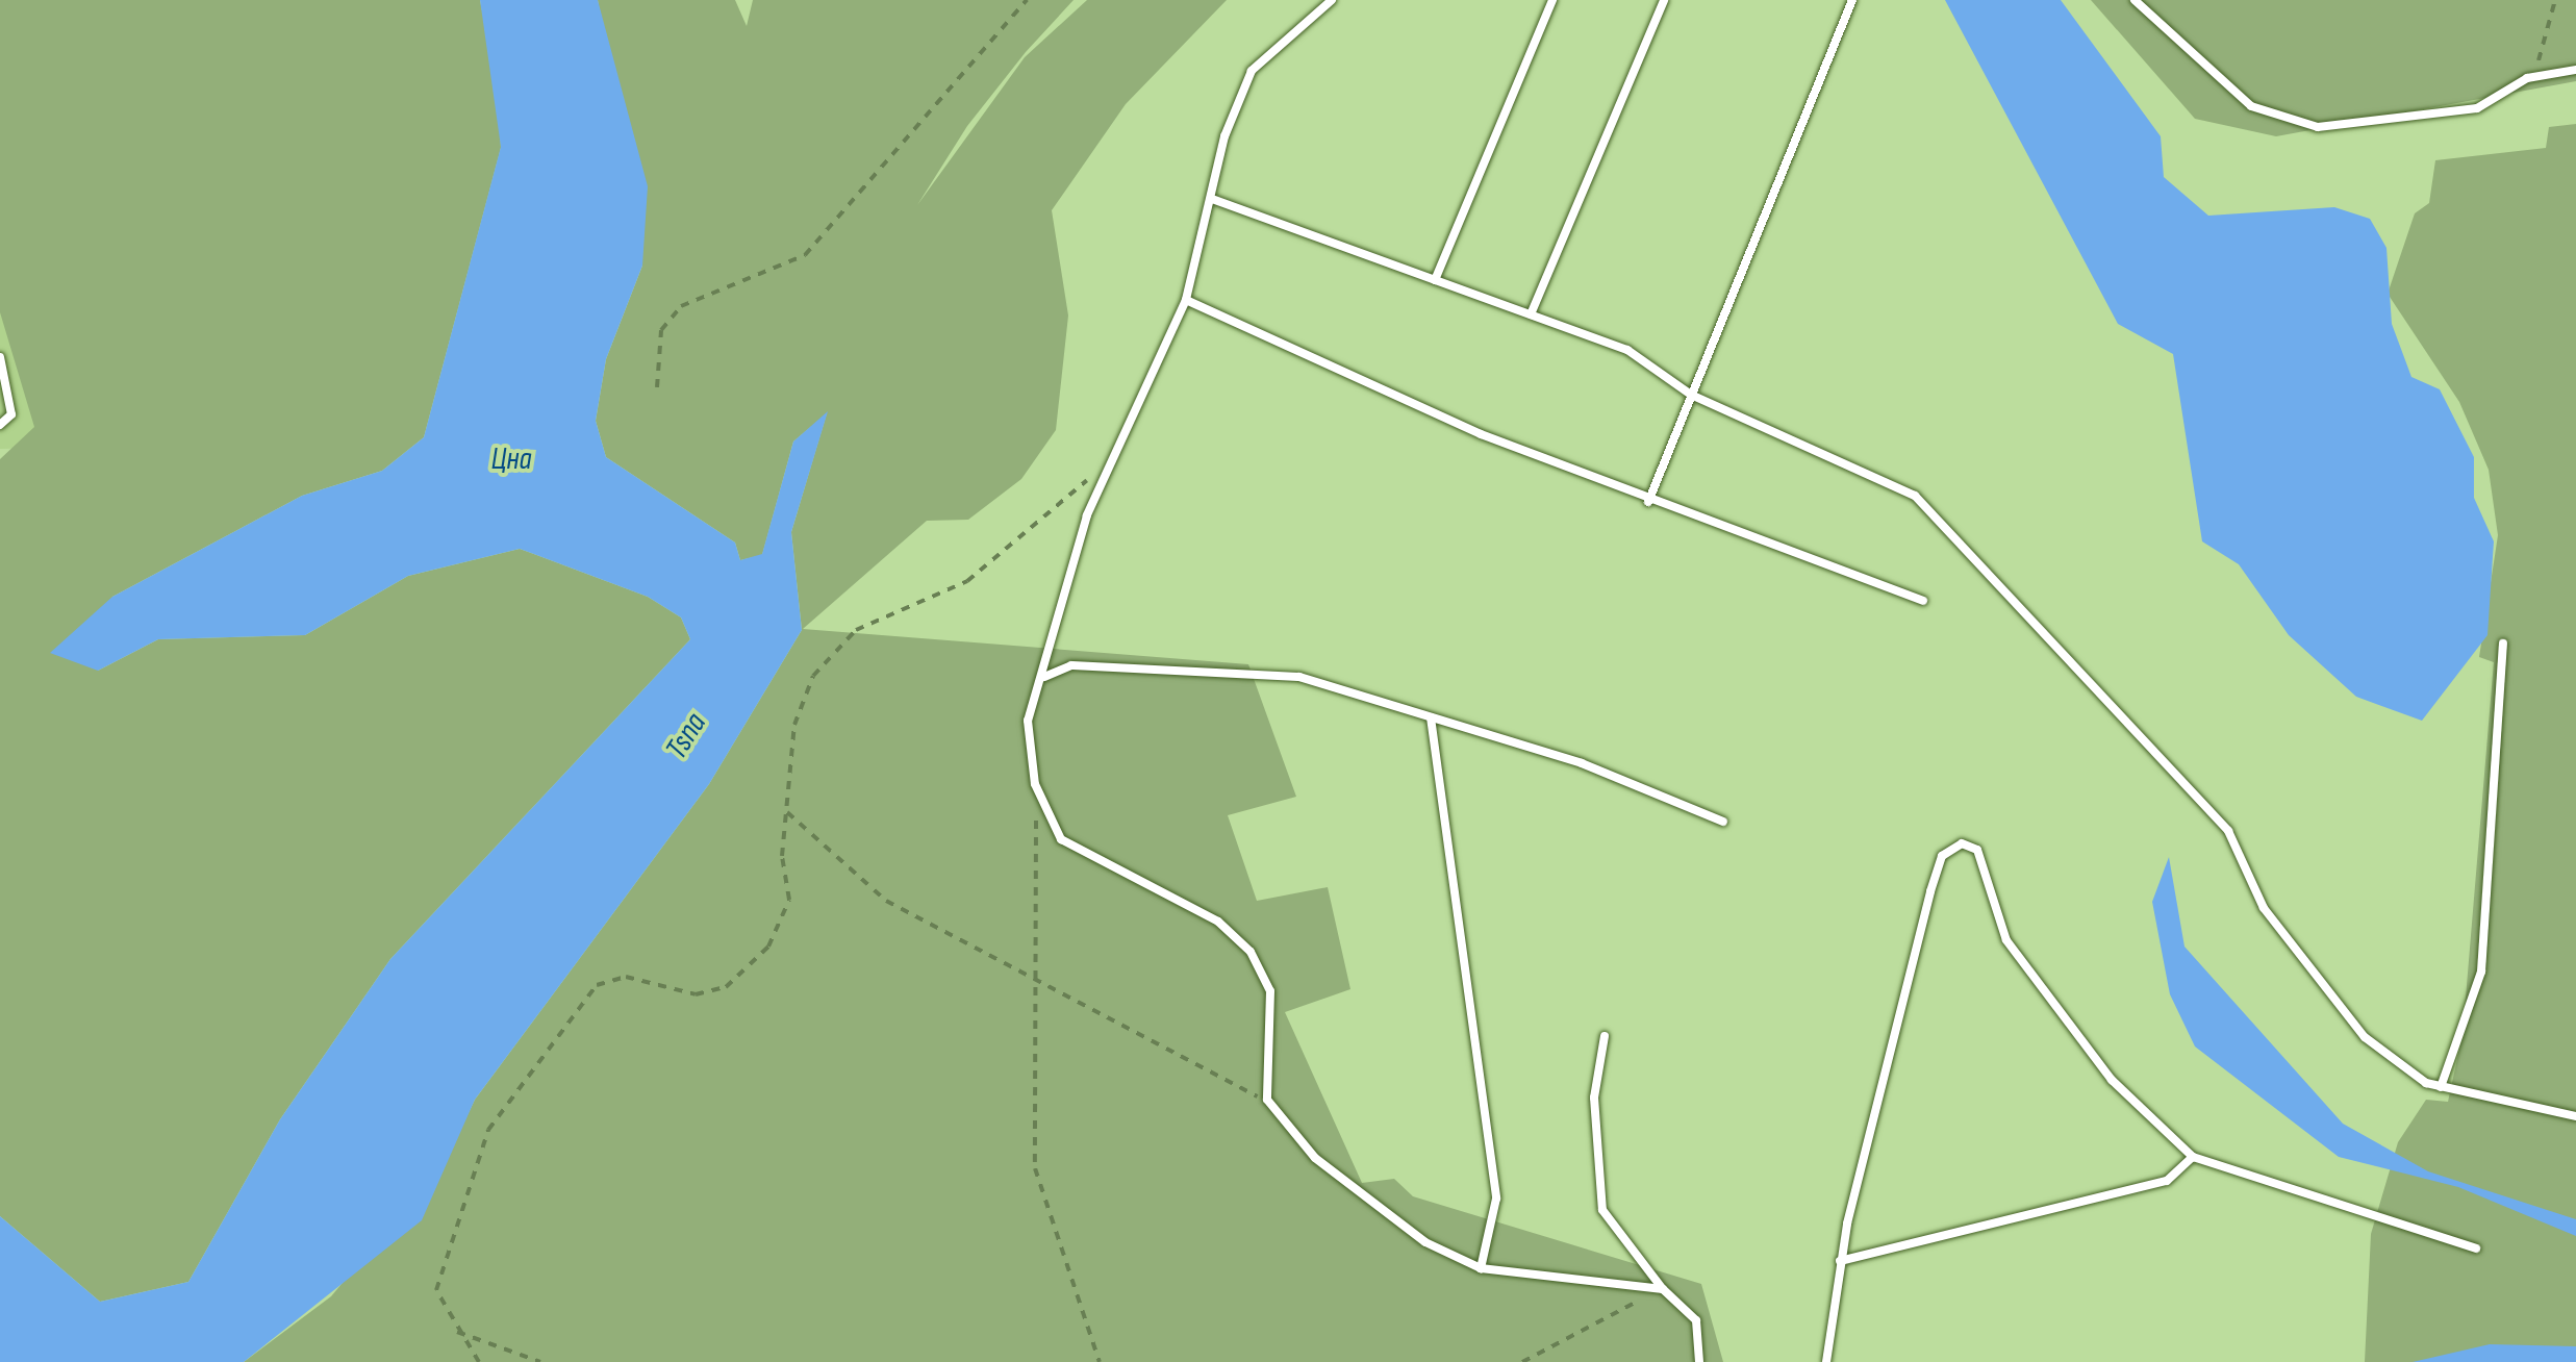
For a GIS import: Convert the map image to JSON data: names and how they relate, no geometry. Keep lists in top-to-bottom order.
{
  "water": ["Цна", "Tsna"]
}
